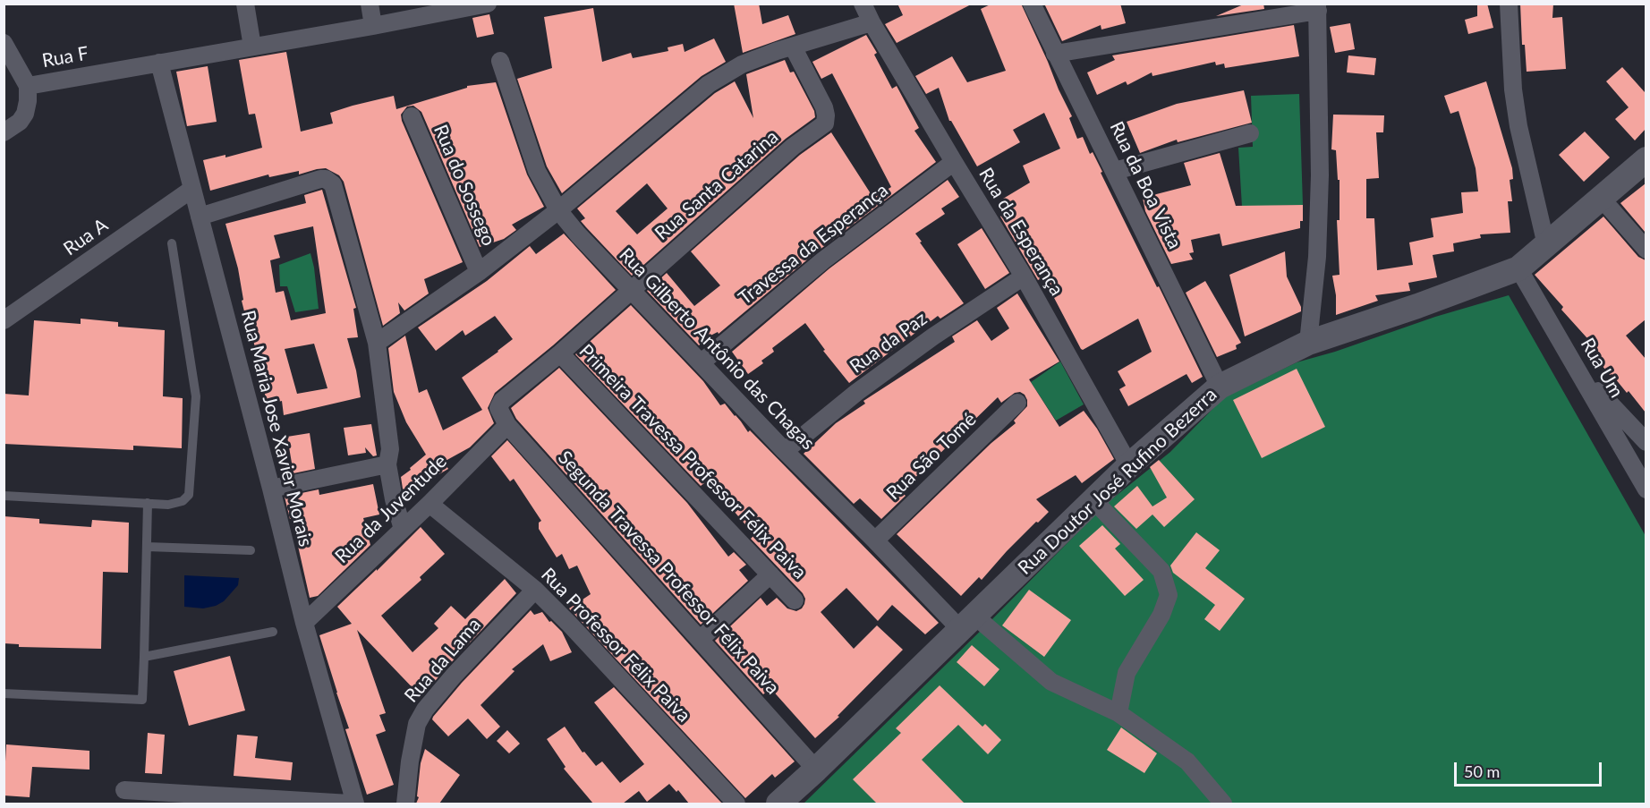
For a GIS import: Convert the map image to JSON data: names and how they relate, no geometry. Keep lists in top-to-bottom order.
{
  "streets": {
    "main road": ["Rua Doutor José Rufino Bezerra"],
    "street": [
      "Rua F",
      "Rua do Sossego",
      "Rua Santa Catarina",
      "Rua da Boa Vista",
      "Rua da Esperança",
      "Rua A",
      "Travessa da Esperança",
      "Rua da Paz",
      "Rua Gilberto Antônio das Chagas",
      "Rua Um",
      "Rua Maria Jose Xavier Morais",
      "Rua São Tomé",
      "Primeira Travessa Professor Félix Paiva",
      "Rua da Juventude",
      "Segunda Travessa Professor Félix Paiva",
      "Rua Professor Félix Paiva",
      "Rua da Lama"
    ]
  },
  "crossings": [
    ["Rua F", "Rua Maria Jose Xavier Morais"],
    ["Rua Santa Catarina", "Rua Gilberto Antônio das Chagas"],
    ["Rua Santa Catarina", "Primeira Travessa Professor Félix Paiva"],
    ["Rua Santa Catarina", "Segunda Travessa Professor Félix Paiva"],
    ["Rua da Boa Vista", "Rua Doutor José Rufino Bezerra"],
    ["Rua da Esperança", "Travessa da Esperança"],
    ["Rua da Esperança", "Rua da Paz"],
    ["Rua da Esperança", "Rua Doutor José Rufino Bezerra"],
    ["Rua A", "Rua Maria Jose Xavier Morais"],
    ["Travessa da Esperança", "Rua Gilberto Antônio das Chagas"],
    ["Rua da Paz", "Rua Gilberto Antônio das Chagas"],
    ["Rua Gilberto Antônio das Chagas", "Rua São Tomé"],
    ["Rua Gilberto Antônio das Chagas", "Rua Doutor José Rufino Bezerra"],
    ["Rua Um", "Rua Doutor José Rufino Bezerra"],
    ["Rua Maria Jose Xavier Morais", "Rua da Juventude"],
    ["Rua Doutor José Rufino Bezerra", "Segunda Travessa Professor Félix Paiva"],
    ["Rua da Juventude", "Segunda Travessa Professor Félix Paiva"],
    ["Rua da Juventude", "Rua Professor Félix Paiva"],
    ["Rua Professor Félix Paiva", "Rua da Lama"]
  ],
  "scale_bar": "50 m"
}
